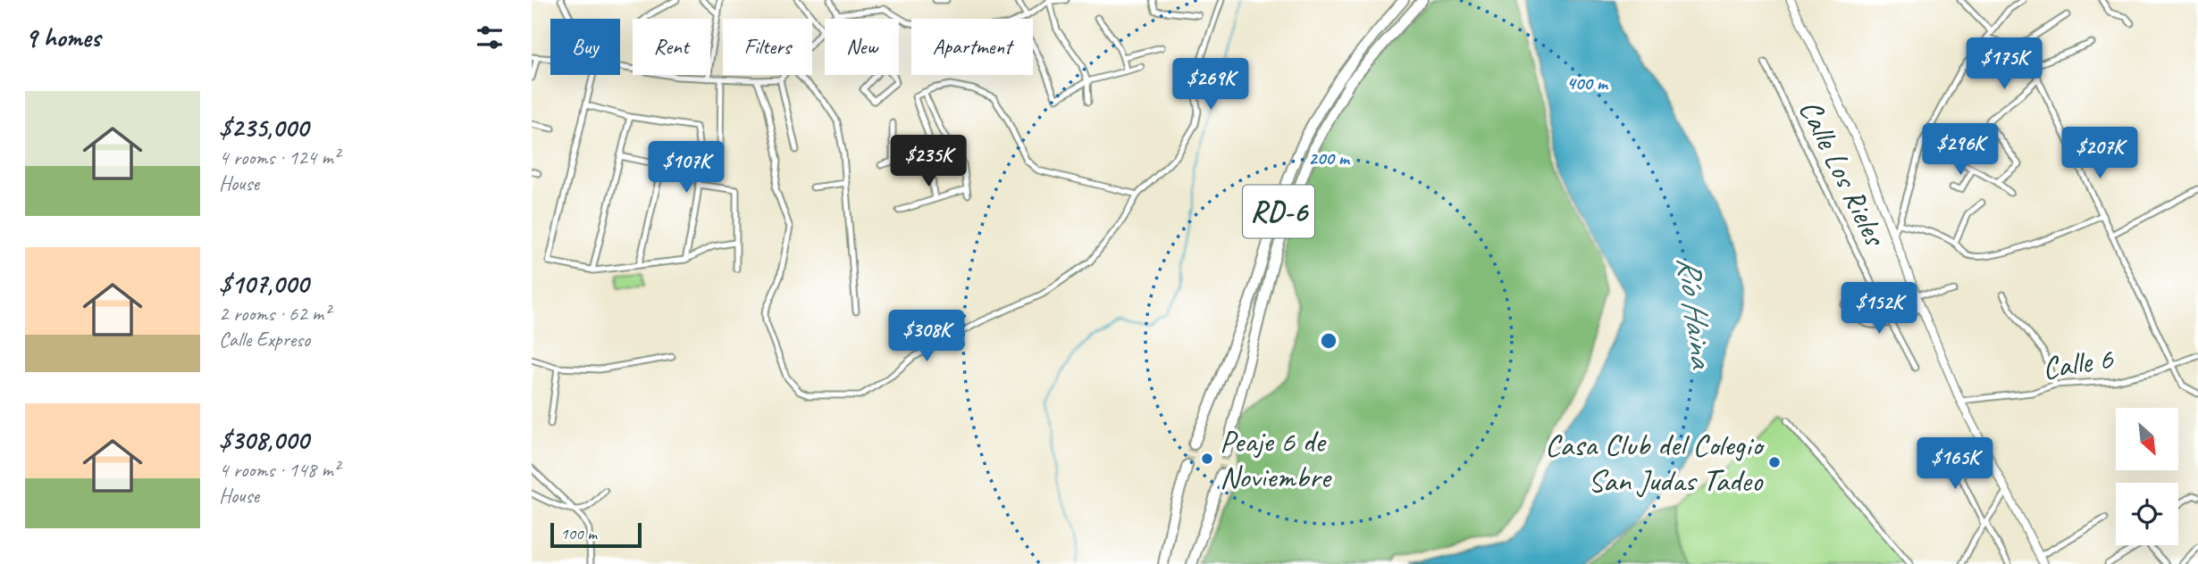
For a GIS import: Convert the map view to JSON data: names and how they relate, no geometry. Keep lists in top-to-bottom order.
{
  "streets": {
    "highway": ["RD-6"],
    "street": ["Calle Los Rieles", "Calle 6"]
  },
  "water": ["Río Haina"],
  "places": ["Peaje 6 de Noviembre", "Casa Club del Colegio San Judas Tadeo"],
  "scale_bar": "100 m",
  "north": "bottom right",
  "page": {
    "heading": "9 homes",
    "chip": [
      "Buy",
      "Rent",
      "Filters",
      "New",
      "Apartment"
    ],
    "price": [
      "$175K",
      "$269K",
      "$296K",
      "$207K",
      "$235K",
      "$107K",
      "$152K",
      "$308K",
      "$165K"
    ],
    "list": [
      {
        "name": "$235,000",
        "note": "4 rooms · 124 m² · House"
      },
      {
        "name": "$107,000",
        "note": "2 rooms · 62 m² · Calle Expreso"
      },
      {
        "name": "$308,000",
        "note": "4 rooms · 148 m² · House"
      }
    ],
    "scale": "100 m"
  },
  "rings": ["400 m", "200 m"]
}
